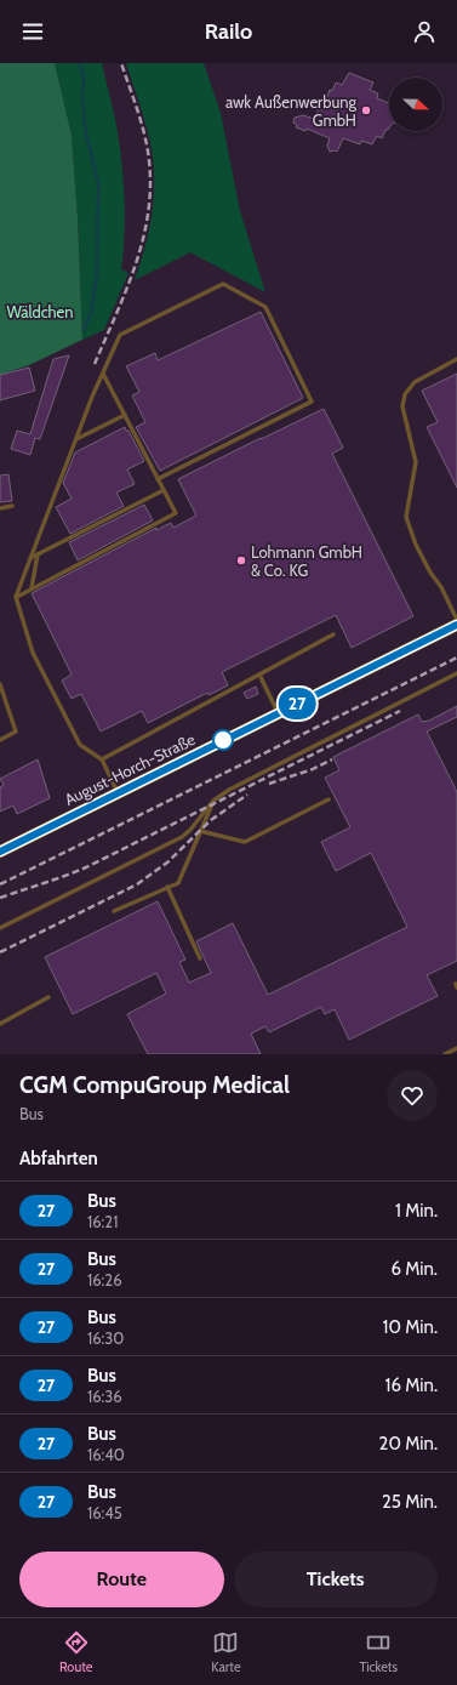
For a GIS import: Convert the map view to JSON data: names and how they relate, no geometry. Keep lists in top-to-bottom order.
{
  "streets": {
    "main road": ["August-Horch-Straße"]
  },
  "parks": ["Wäldchen"],
  "places": ["awk Außenwerbung GmbH", "Lohmann GmbH & Co. KG"],
  "lines": ["bus line 27"],
  "north": "right",
  "page": {
    "header": "Railo",
    "on_map": "27",
    "heading": [
      ["CGM CompuGroup Medical", "Bus"],
      "Abfahrten"
    ],
    "list": [
      {
        "mark": "27",
        "name": "Bus",
        "note": "16:21",
        "value": "1 Min."
      },
      {
        "mark": "27",
        "name": "Bus",
        "note": "16:26",
        "value": "6 Min."
      },
      {
        "mark": "27",
        "name": "Bus",
        "note": "16:30",
        "value": "10 Min."
      },
      {
        "mark": "27",
        "name": "Bus",
        "note": "16:36",
        "value": "16 Min."
      },
      {
        "mark": "27",
        "name": "Bus",
        "note": "16:40",
        "value": "20 Min."
      },
      {
        "mark": "27",
        "name": "Bus",
        "note": "16:45",
        "value": "25 Min."
      }
    ],
    "buttons": ["Route", "Tickets"],
    "tabs": ["Route", "Karte", "Tickets"]
  }
}
